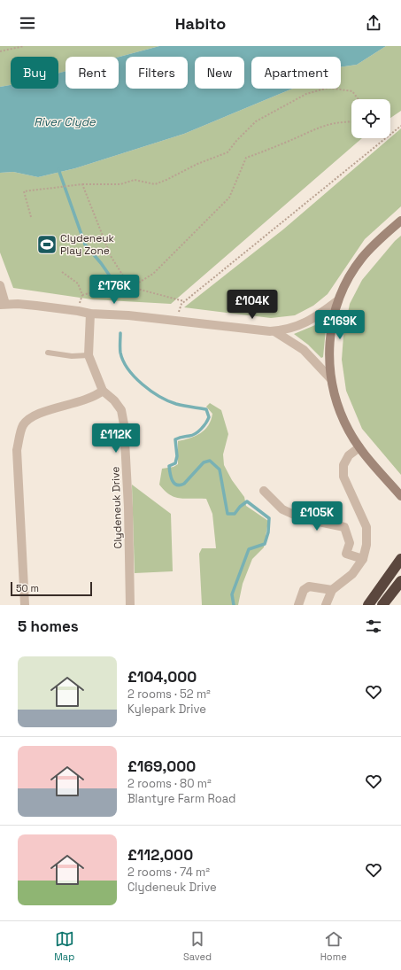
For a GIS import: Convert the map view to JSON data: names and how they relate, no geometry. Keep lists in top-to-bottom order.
{
  "streets": {
    "street": ["Clydeneuk Drive"]
  },
  "water": ["River Clyde"],
  "places": {
    "sports": ["Clydeneuk Play Zone"]
  },
  "scale_bar": "50 m",
  "page": {
    "header": "Habito",
    "chip": [
      "Buy",
      "Rent",
      "Filters",
      "New",
      "Apartment"
    ],
    "price": [
      "£176K",
      "£104K",
      "£169K",
      "£112K",
      "£105K"
    ],
    "scale": "50 m",
    "heading": "5 homes",
    "list": [
      {
        "name": "£104,000",
        "note": "2 rooms · 52 m² · Kylepark Drive"
      },
      {
        "name": "£169,000",
        "note": "2 rooms · 80 m² · Blantyre Farm Road"
      },
      {
        "name": "£112,000",
        "note": "2 rooms · 74 m² · Clydeneuk Drive"
      }
    ],
    "tabs": ["Map", "Saved", "Home"]
  }
}
